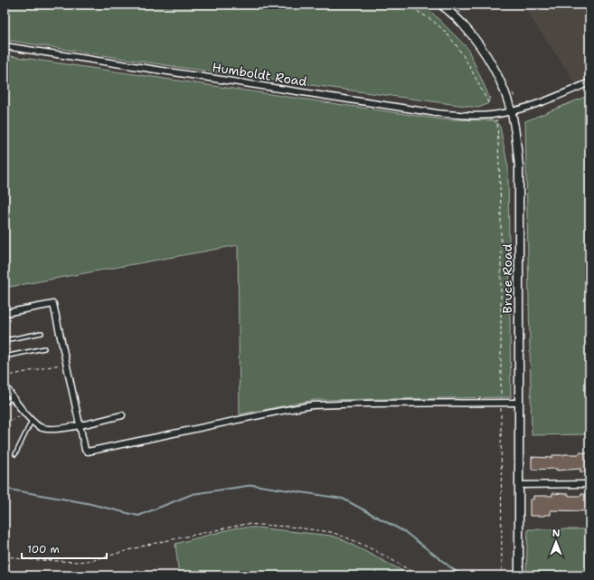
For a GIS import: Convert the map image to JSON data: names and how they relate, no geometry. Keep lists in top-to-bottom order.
{
  "streets": {
    "street": ["Humboldt Road", "Bruce Road"]
  },
  "crossings": [
    ["Humboldt Road", "Bruce Road"]
  ],
  "scale_bar": "100 m",
  "north": "top"
}
